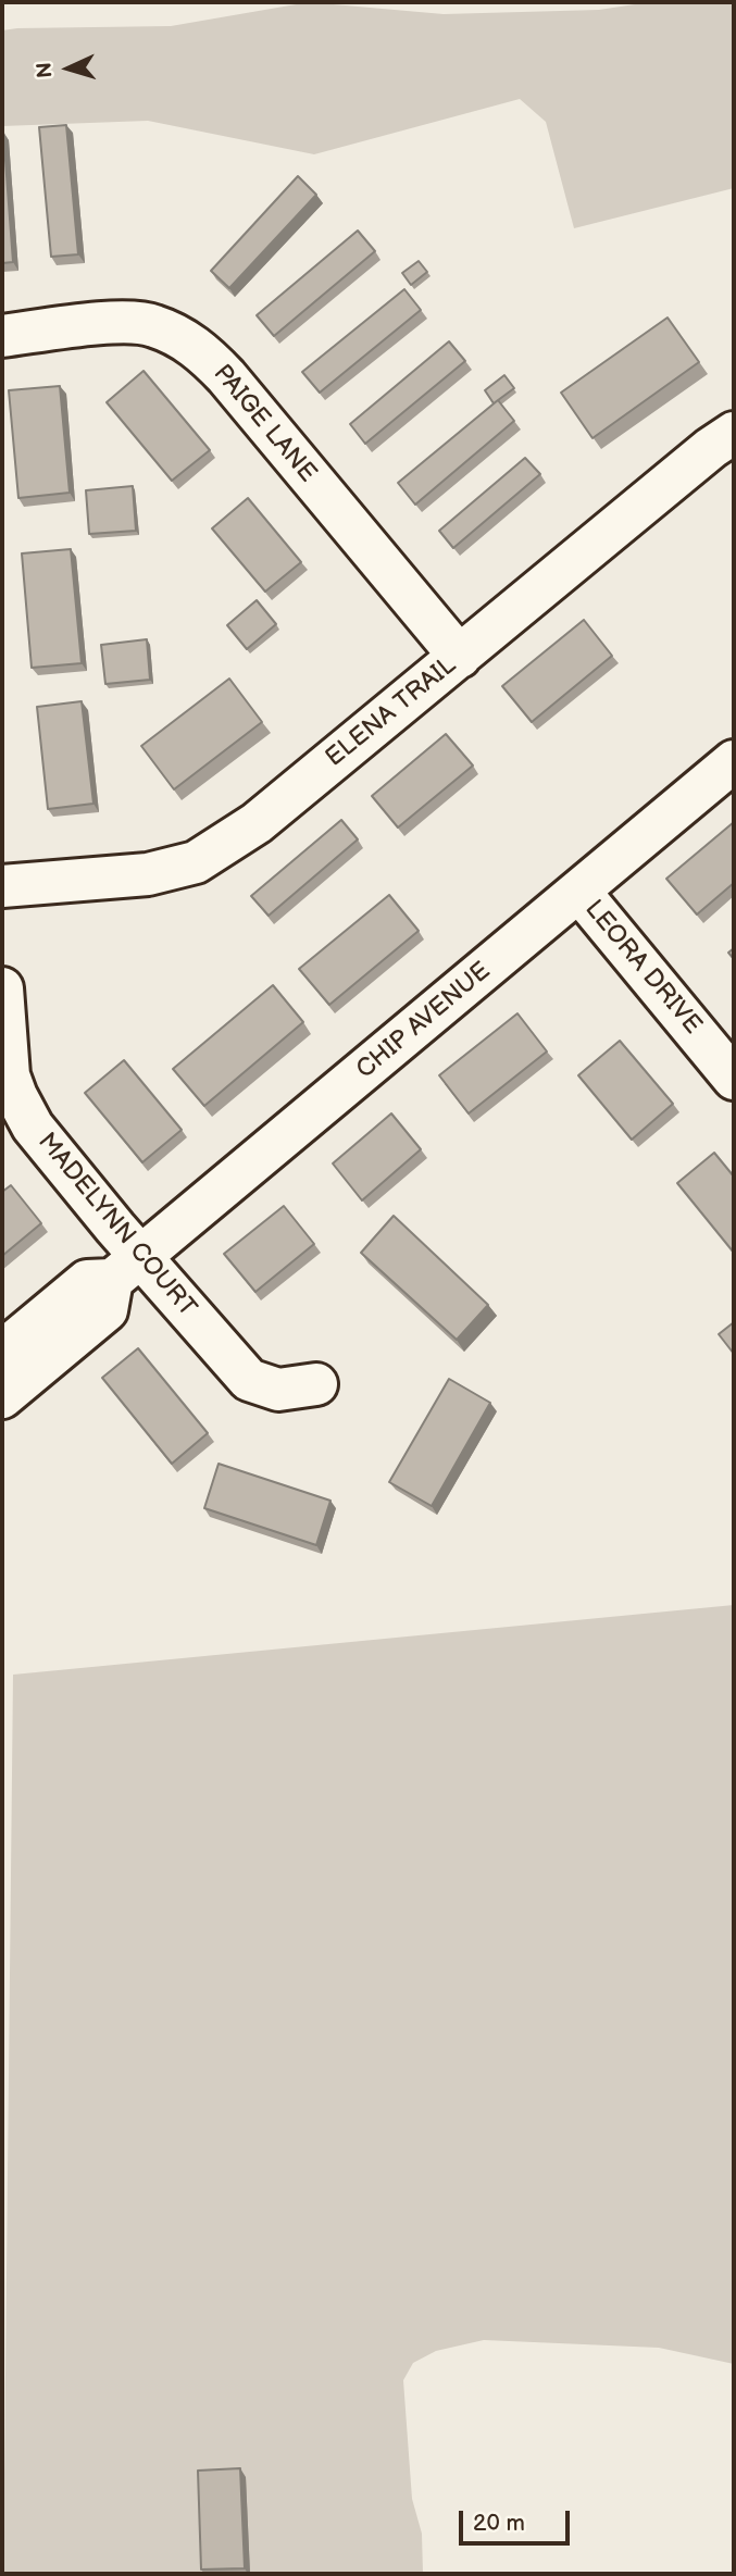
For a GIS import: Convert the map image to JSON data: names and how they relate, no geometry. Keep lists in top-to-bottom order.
{
  "streets": {
    "street": [
      "PAIGE LANE",
      "ELENA TRAIL",
      "LEORA DRIVE",
      "CHIP AVENUE",
      "MADELYNN COURT"
    ]
  },
  "crossings": [
    ["PAIGE LANE", "ELENA TRAIL"],
    ["LEORA DRIVE", "CHIP AVENUE"],
    ["CHIP AVENUE", "MADELYNN COURT"]
  ],
  "scale_bar": "20 m",
  "north": "left"
}
